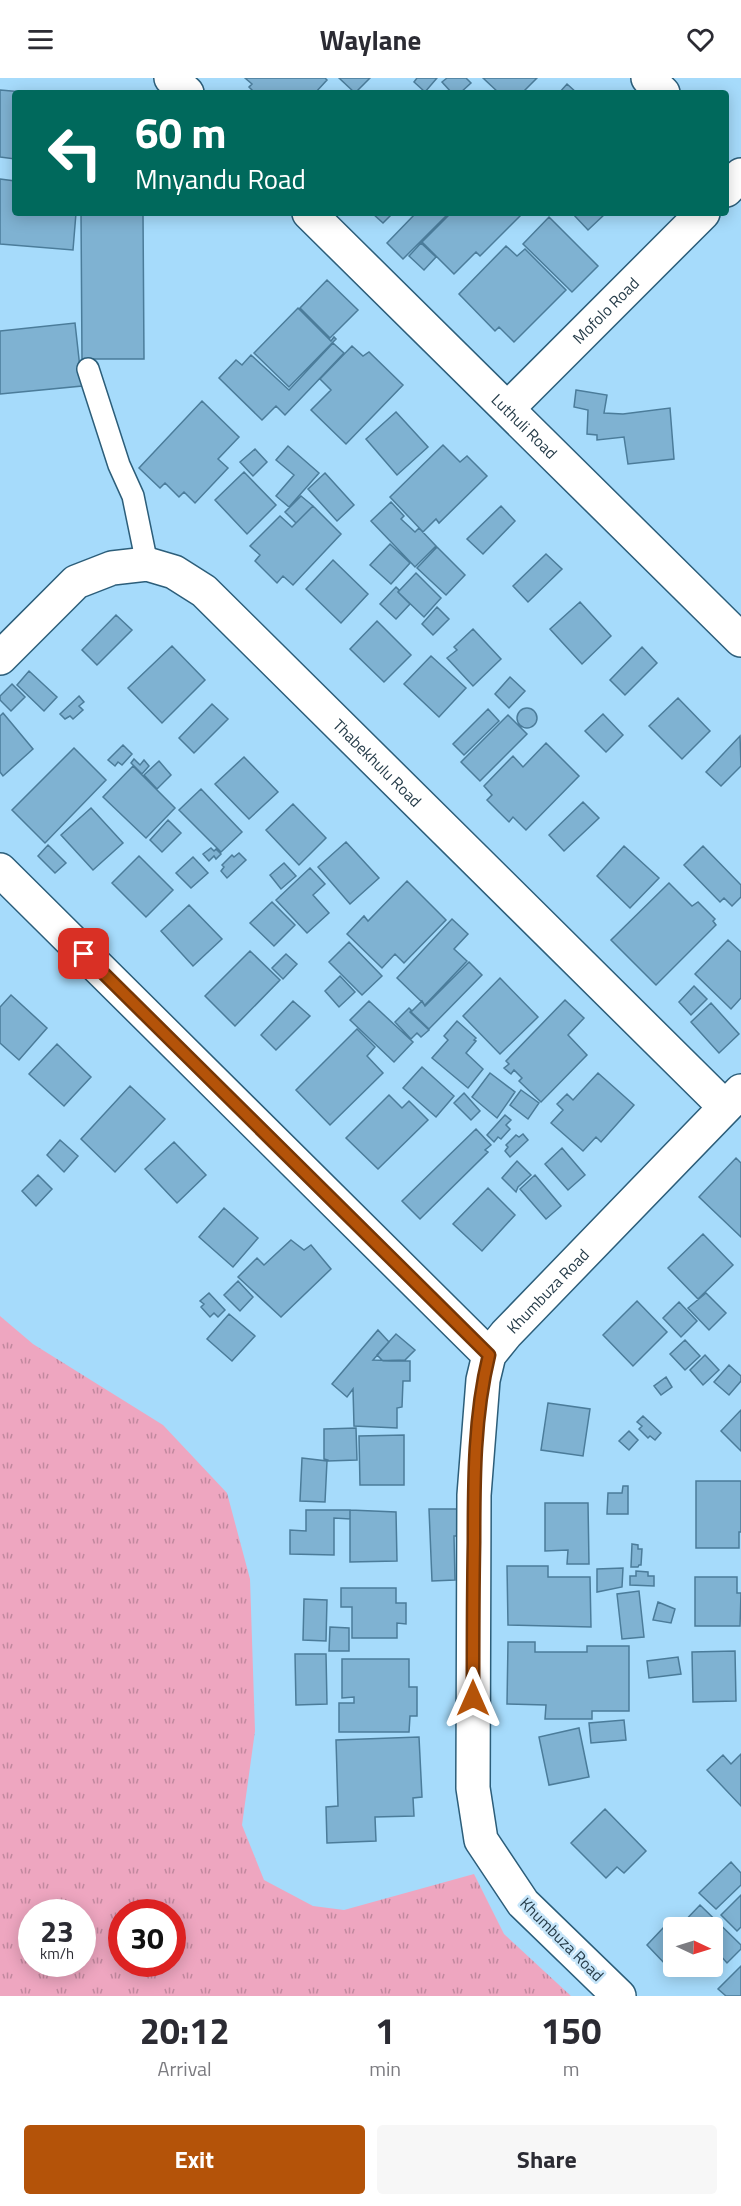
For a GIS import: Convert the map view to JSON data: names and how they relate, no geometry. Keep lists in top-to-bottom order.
{
  "streets": {
    "street": [
      "Mofolo Road",
      "Luthuli Road",
      "Thabekhulu Road",
      "Khumbuza Road"
    ]
  },
  "crossings": [
    ["Mofolo Road", "Luthuli Road"],
    ["Thabekhulu Road", "Khumbuza Road"]
  ],
  "north": "right",
  "page": {
    "header": "Waylane",
    "turn": ["60 m", "Mnyandu Road"],
    "speed": "23 km/h",
    "limit": "30",
    "eta": [
      "20:12",
      "Arrival",
      "1",
      "min",
      "150",
      "m"
    ],
    "buttons": ["Exit", "Share"]
  }
}
